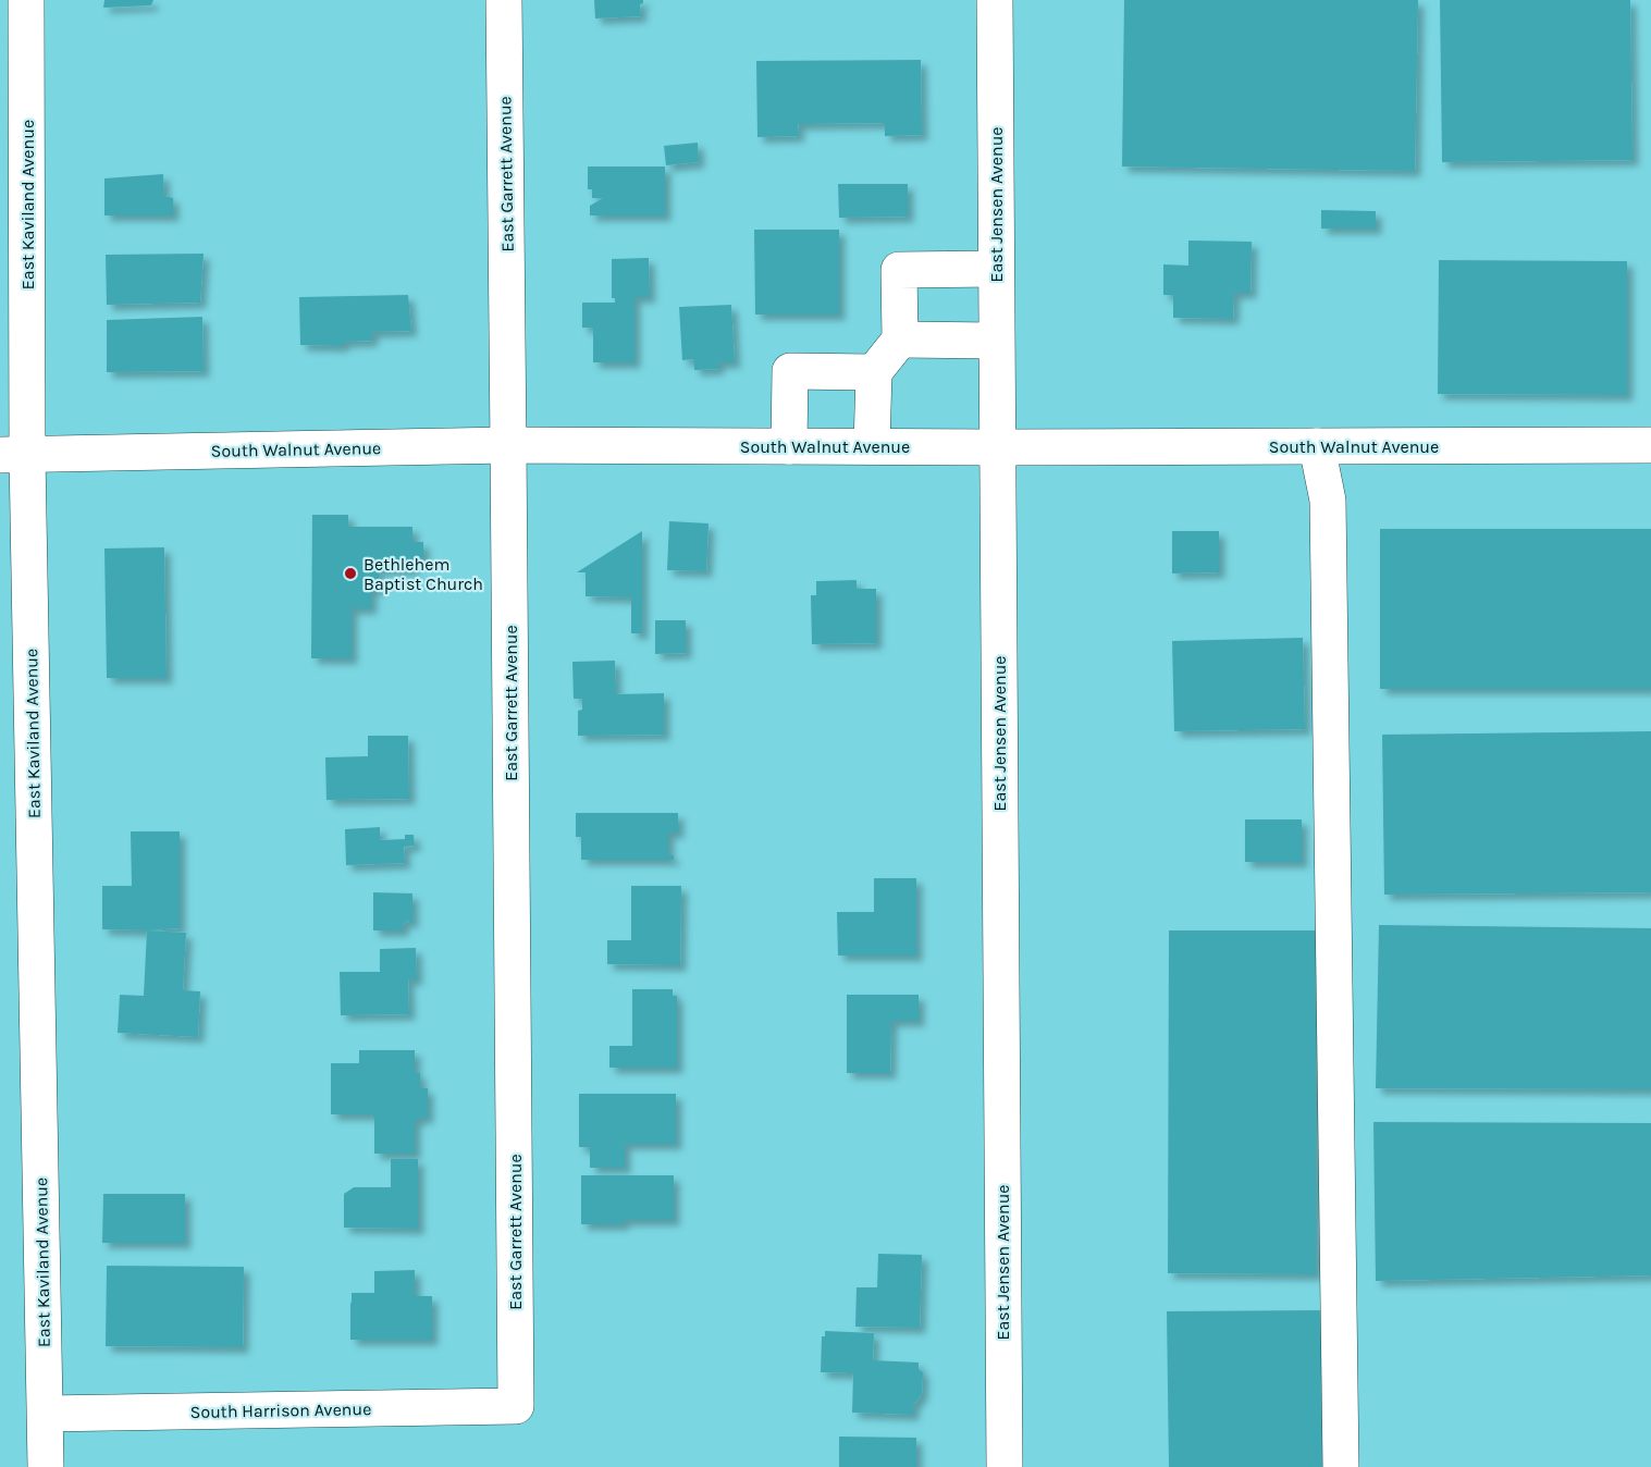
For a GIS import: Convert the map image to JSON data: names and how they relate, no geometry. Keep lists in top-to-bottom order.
{
  "streets": {
    "street": [
      "East Garrett Avenue",
      "East Kaviland Avenue",
      "East Jensen Avenue",
      "South Walnut Avenue",
      "South Harrison Avenue"
    ]
  },
  "crossings": [
    ["East Garrett Avenue", "South Walnut Avenue"],
    ["East Garrett Avenue", "South Harrison Avenue"],
    ["East Kaviland Avenue", "South Walnut Avenue"],
    ["East Kaviland Avenue", "South Harrison Avenue"],
    ["East Jensen Avenue", "South Walnut Avenue"]
  ],
  "places": ["Bethlehem Baptist Church"]
}
